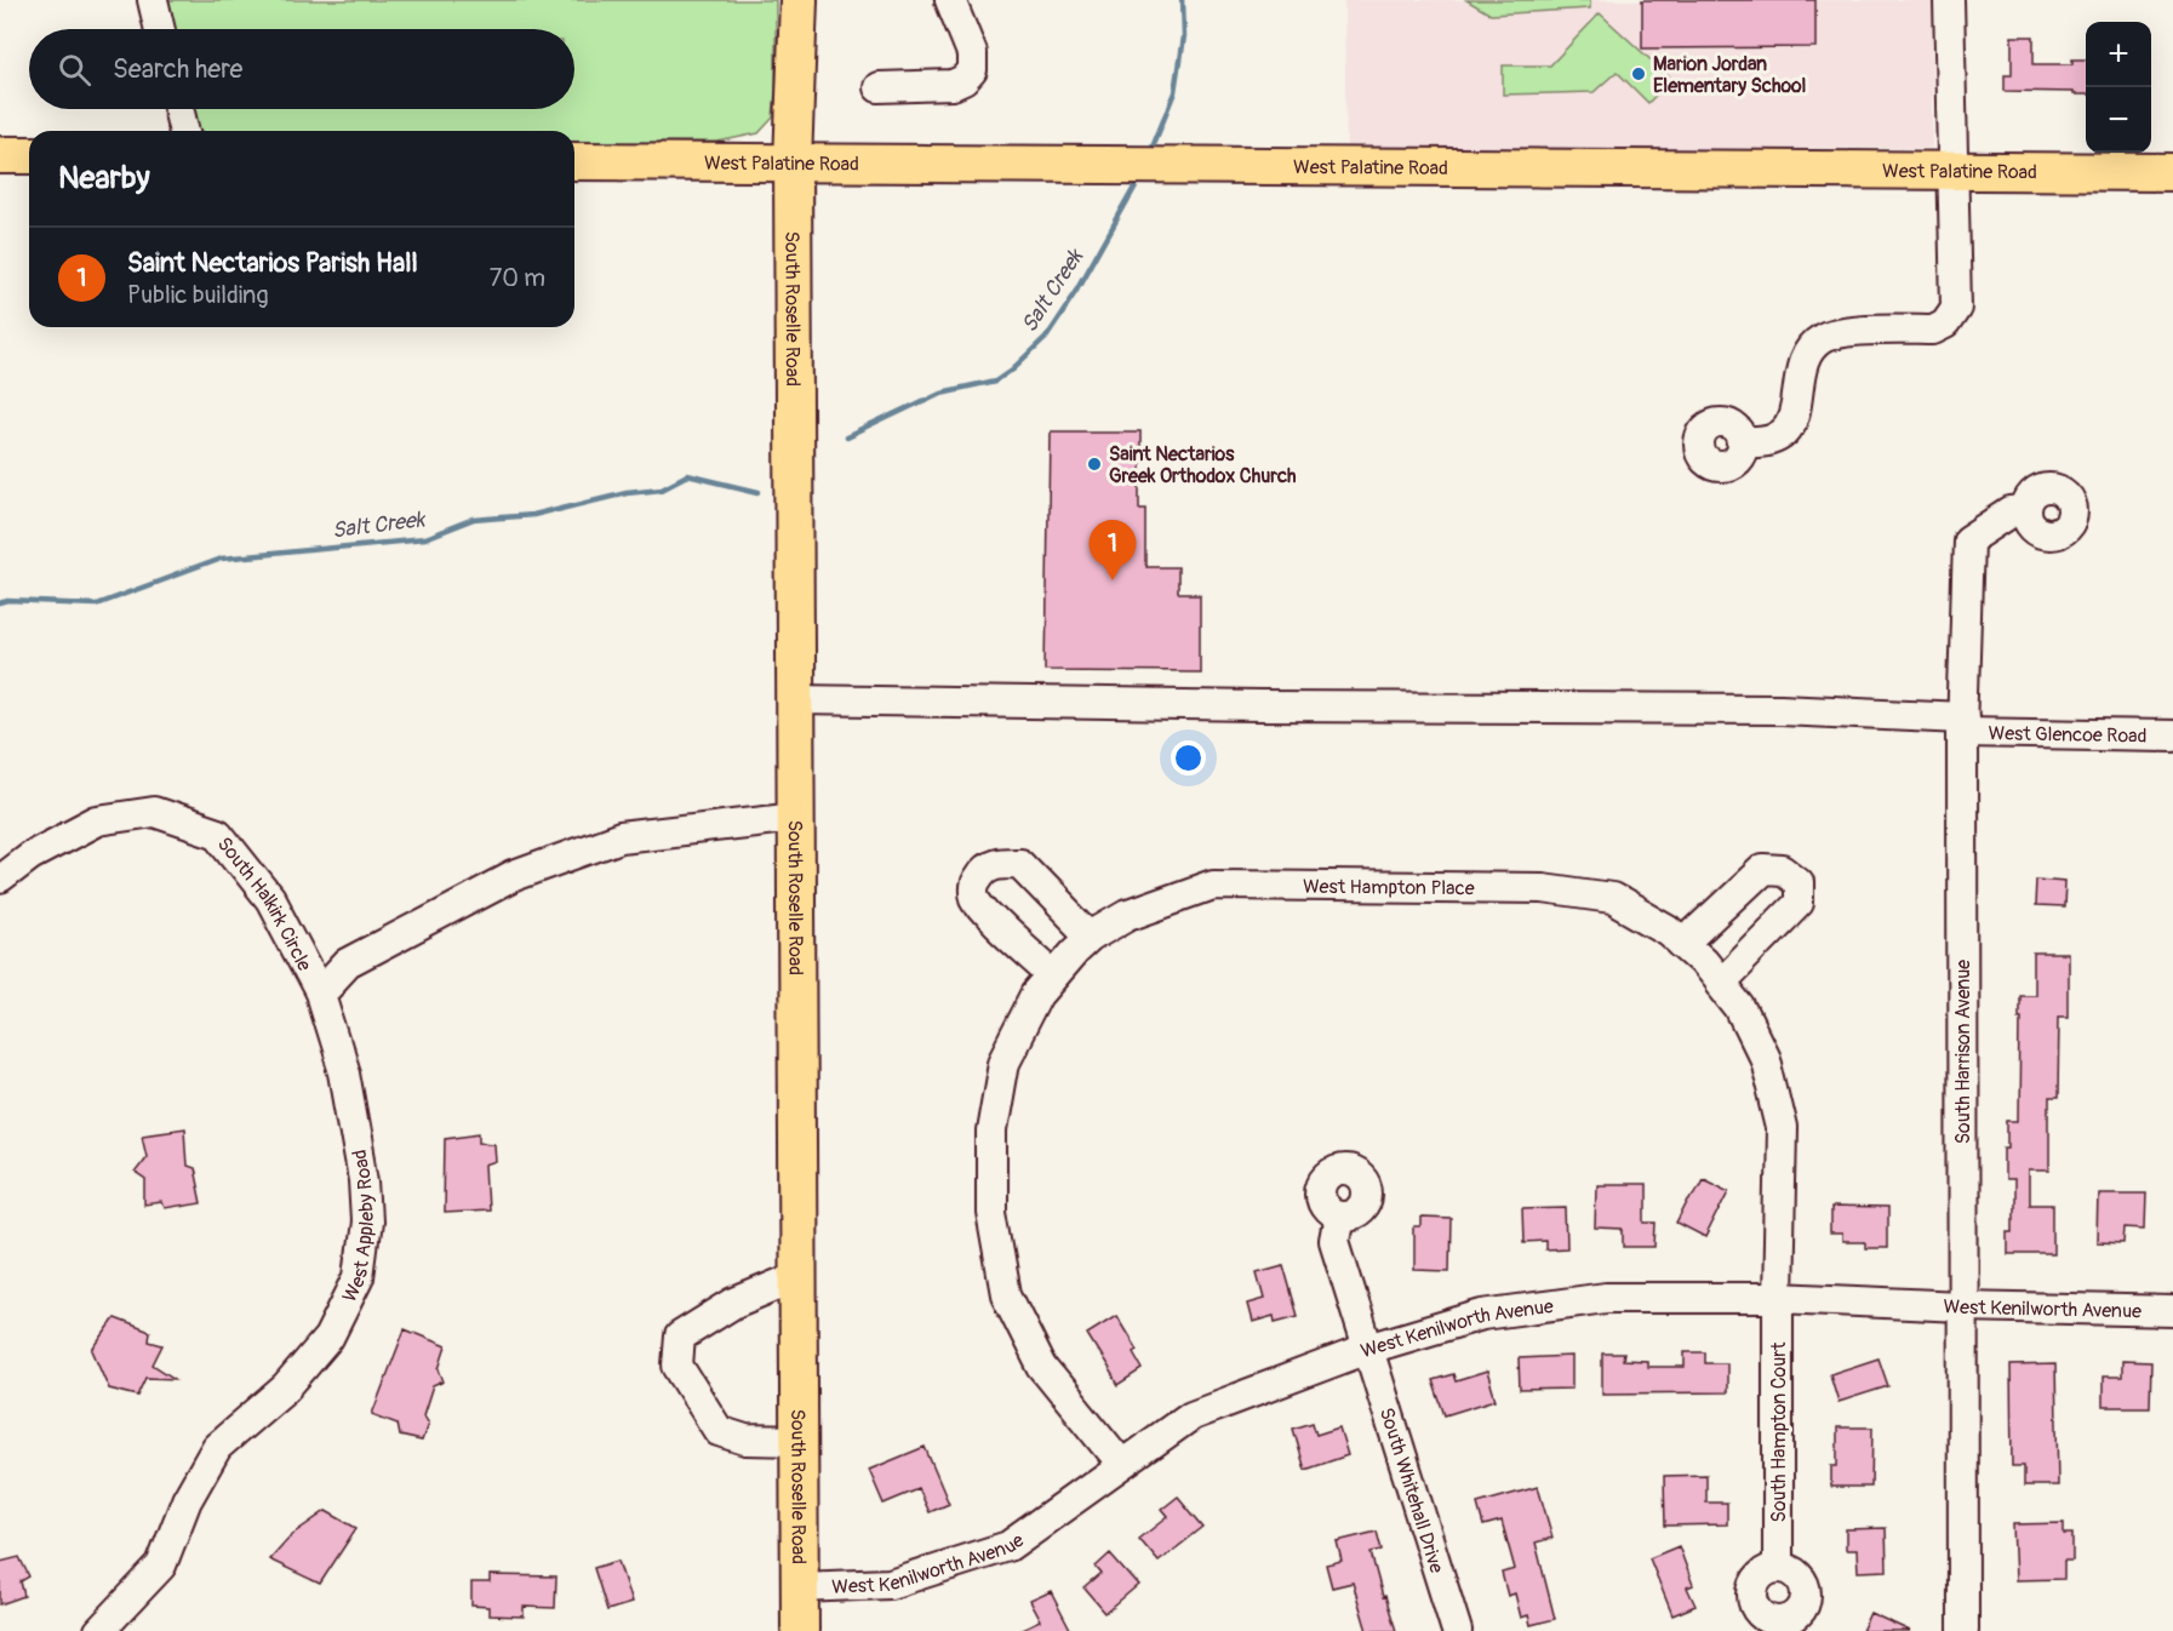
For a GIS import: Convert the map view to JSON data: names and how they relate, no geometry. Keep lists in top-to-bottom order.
{
  "streets": {
    "main road": ["West Palatine Road", "South Roselle Road"],
    "street": [
      "West Glencoe Road",
      "West Hampton Place",
      "South Halkirk Circle",
      "South Harrison Avenue",
      "West Appleby Road",
      "West Kenilworth Avenue",
      "South Hampton Court",
      "South Whitehall Drive"
    ]
  },
  "crossings": [
    ["West Palatine Road", "South Roselle Road"],
    ["South Roselle Road", "West Glencoe Road"],
    ["South Roselle Road", "West Kenilworth Avenue"],
    ["West Glencoe Road", "South Harrison Avenue"],
    ["West Hampton Place", "West Kenilworth Avenue"],
    ["West Hampton Place", "South Hampton Court"],
    ["South Halkirk Circle", "West Appleby Road"],
    ["South Harrison Avenue", "West Kenilworth Avenue"],
    ["West Kenilworth Avenue", "South Hampton Court"],
    ["West Kenilworth Avenue", "South Whitehall Drive"]
  ],
  "water": ["Salt Creek"],
  "places": ["Marion Jordan Elementary School", "Saint Nectarios Greek Orthodox Church"],
  "page": {
    "map_buttons": ["+", "−"],
    "search": "Search here",
    "heading": "Nearby",
    "list": [
      {
        "mark": "1",
        "name": "Saint Nectarios Parish Hall",
        "note": "Public building",
        "value": "70 m"
      }
    ],
    "pins": "1"
  }
}
